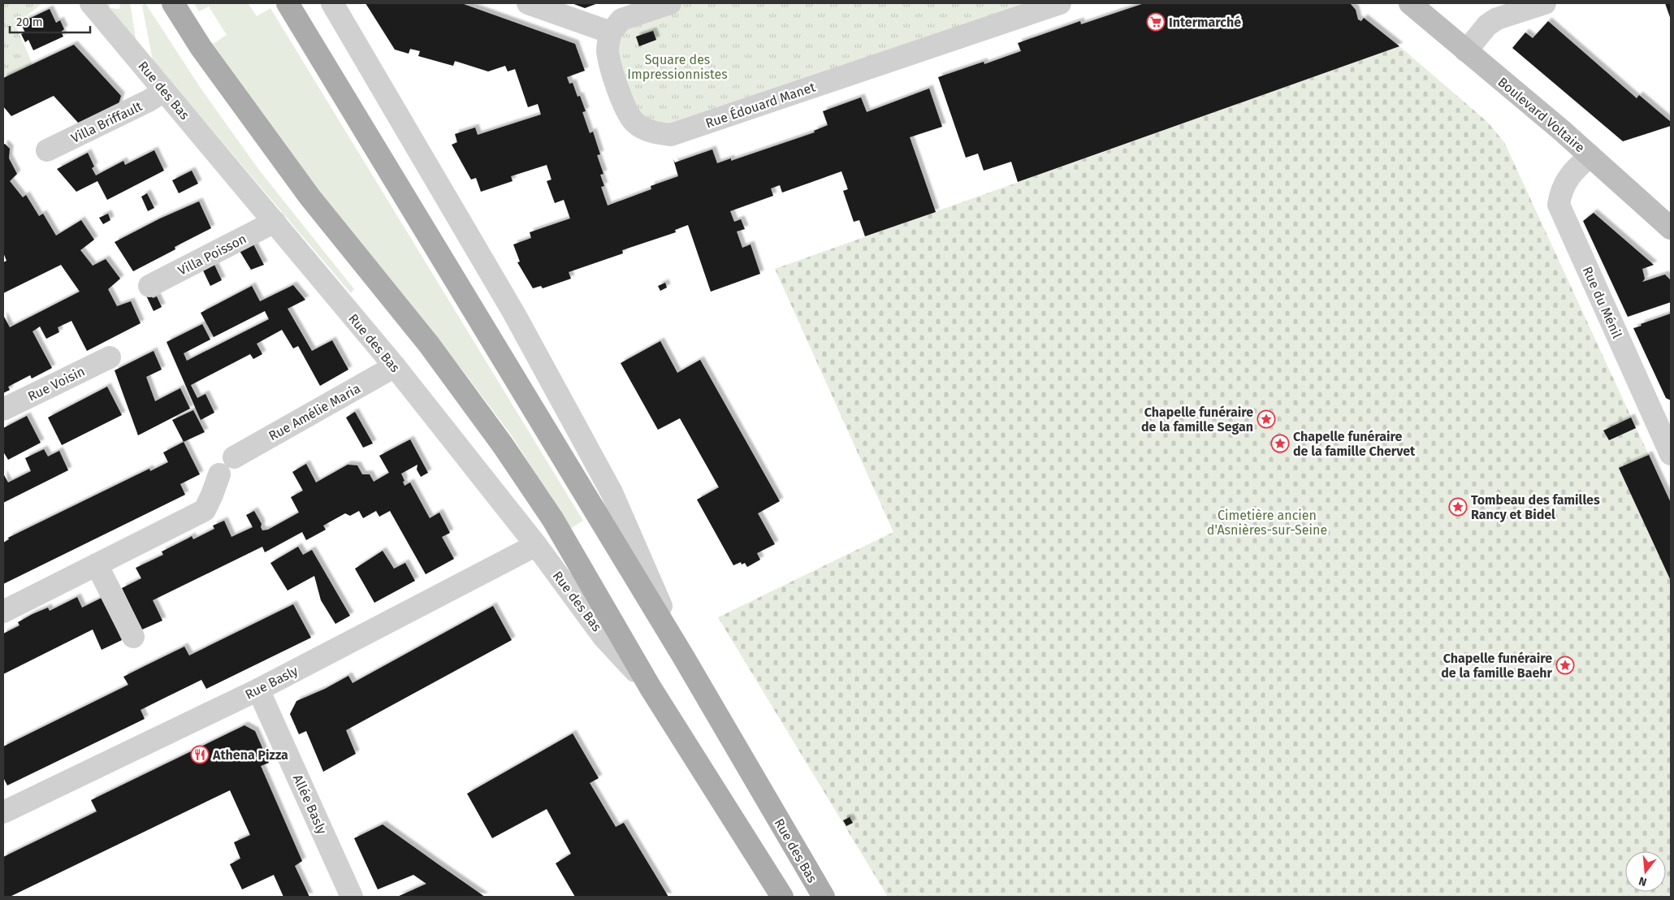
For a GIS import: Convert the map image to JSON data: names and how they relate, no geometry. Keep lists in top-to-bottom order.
{
  "streets": {
    "main road": ["Rue des Bas", "Boulevard Voltaire"],
    "street": [
      "Rue Édouard Manet",
      "Villa Briffault",
      "Villa Poisson",
      "Rue du Ménil",
      "Rue Voisin",
      "Rue Amélie Maria",
      "Rue Basly",
      "Allée Basly"
    ]
  },
  "crossings": [
    ["Rue des Bas", "Villa Briffault"],
    ["Rue des Bas", "Villa Poisson"],
    ["Rue des Bas", "Rue Amélie Maria"],
    ["Rue des Bas", "Rue Basly"],
    ["Boulevard Voltaire", "Rue du Ménil"],
    ["Rue Basly", "Allée Basly"]
  ],
  "parks": ["Square des Impressionnistes", "Cimetière ancien d'Asnières-sur-Seine"],
  "places": {
    "supermarket": ["Intermarché"],
    "place": [
      "Chapelle funéraire de la famille Segan",
      "Chapelle funéraire de la famille Chervet",
      "Tombeau des familles Rancy et Bidel",
      "Chapelle funéraire de la famille Baehr"
    ],
    "restaurant": ["Athena Pizza"]
  },
  "scale_bar": "20 m",
  "north": "bottom"
}
